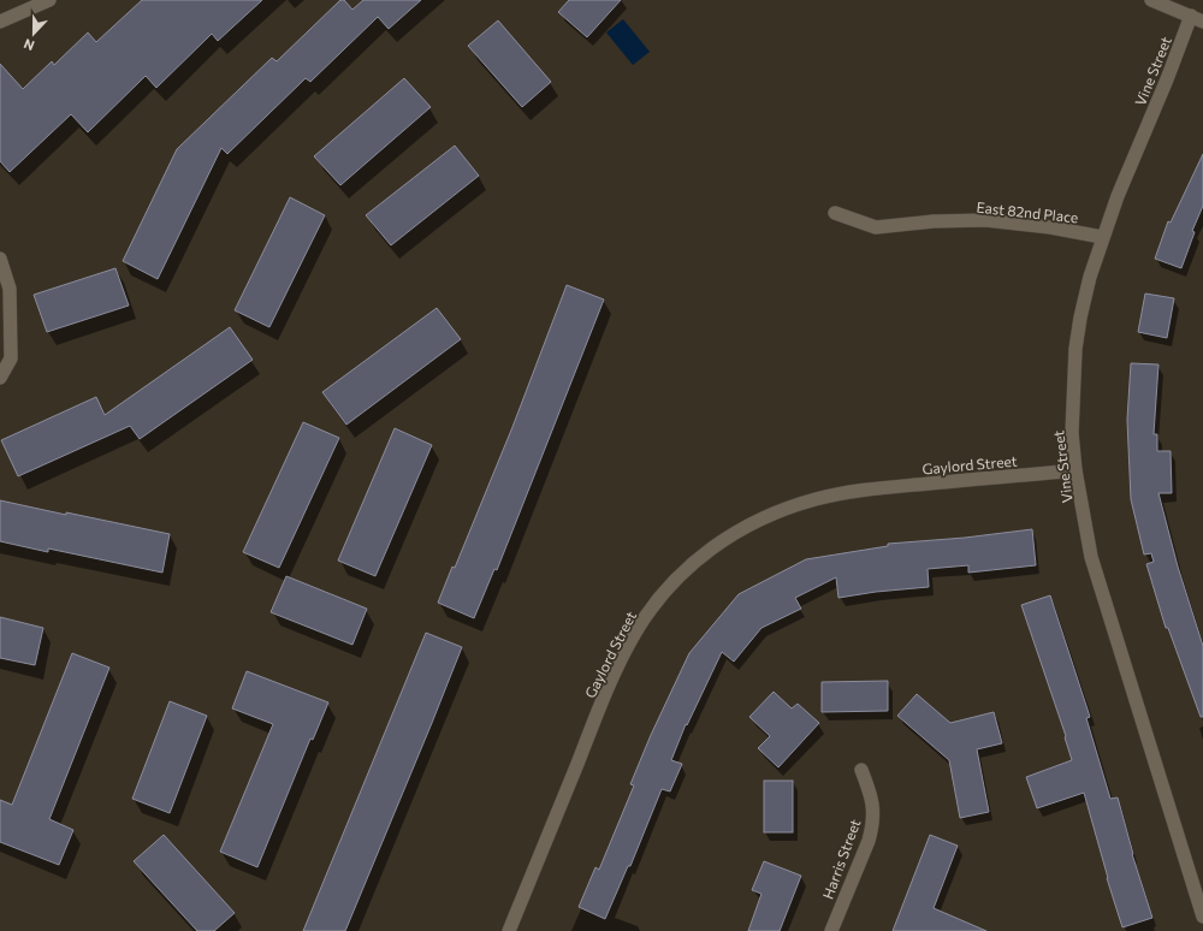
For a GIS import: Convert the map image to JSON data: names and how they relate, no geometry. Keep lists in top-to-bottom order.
{
  "streets": {
    "street": [
      "Vine Street",
      "East 82nd Place",
      "Gaylord Street",
      "Harris Street"
    ]
  },
  "crossings": [
    ["Vine Street", "East 82nd Place"],
    ["Vine Street", "Gaylord Street"]
  ],
  "north": "bottom"
}
